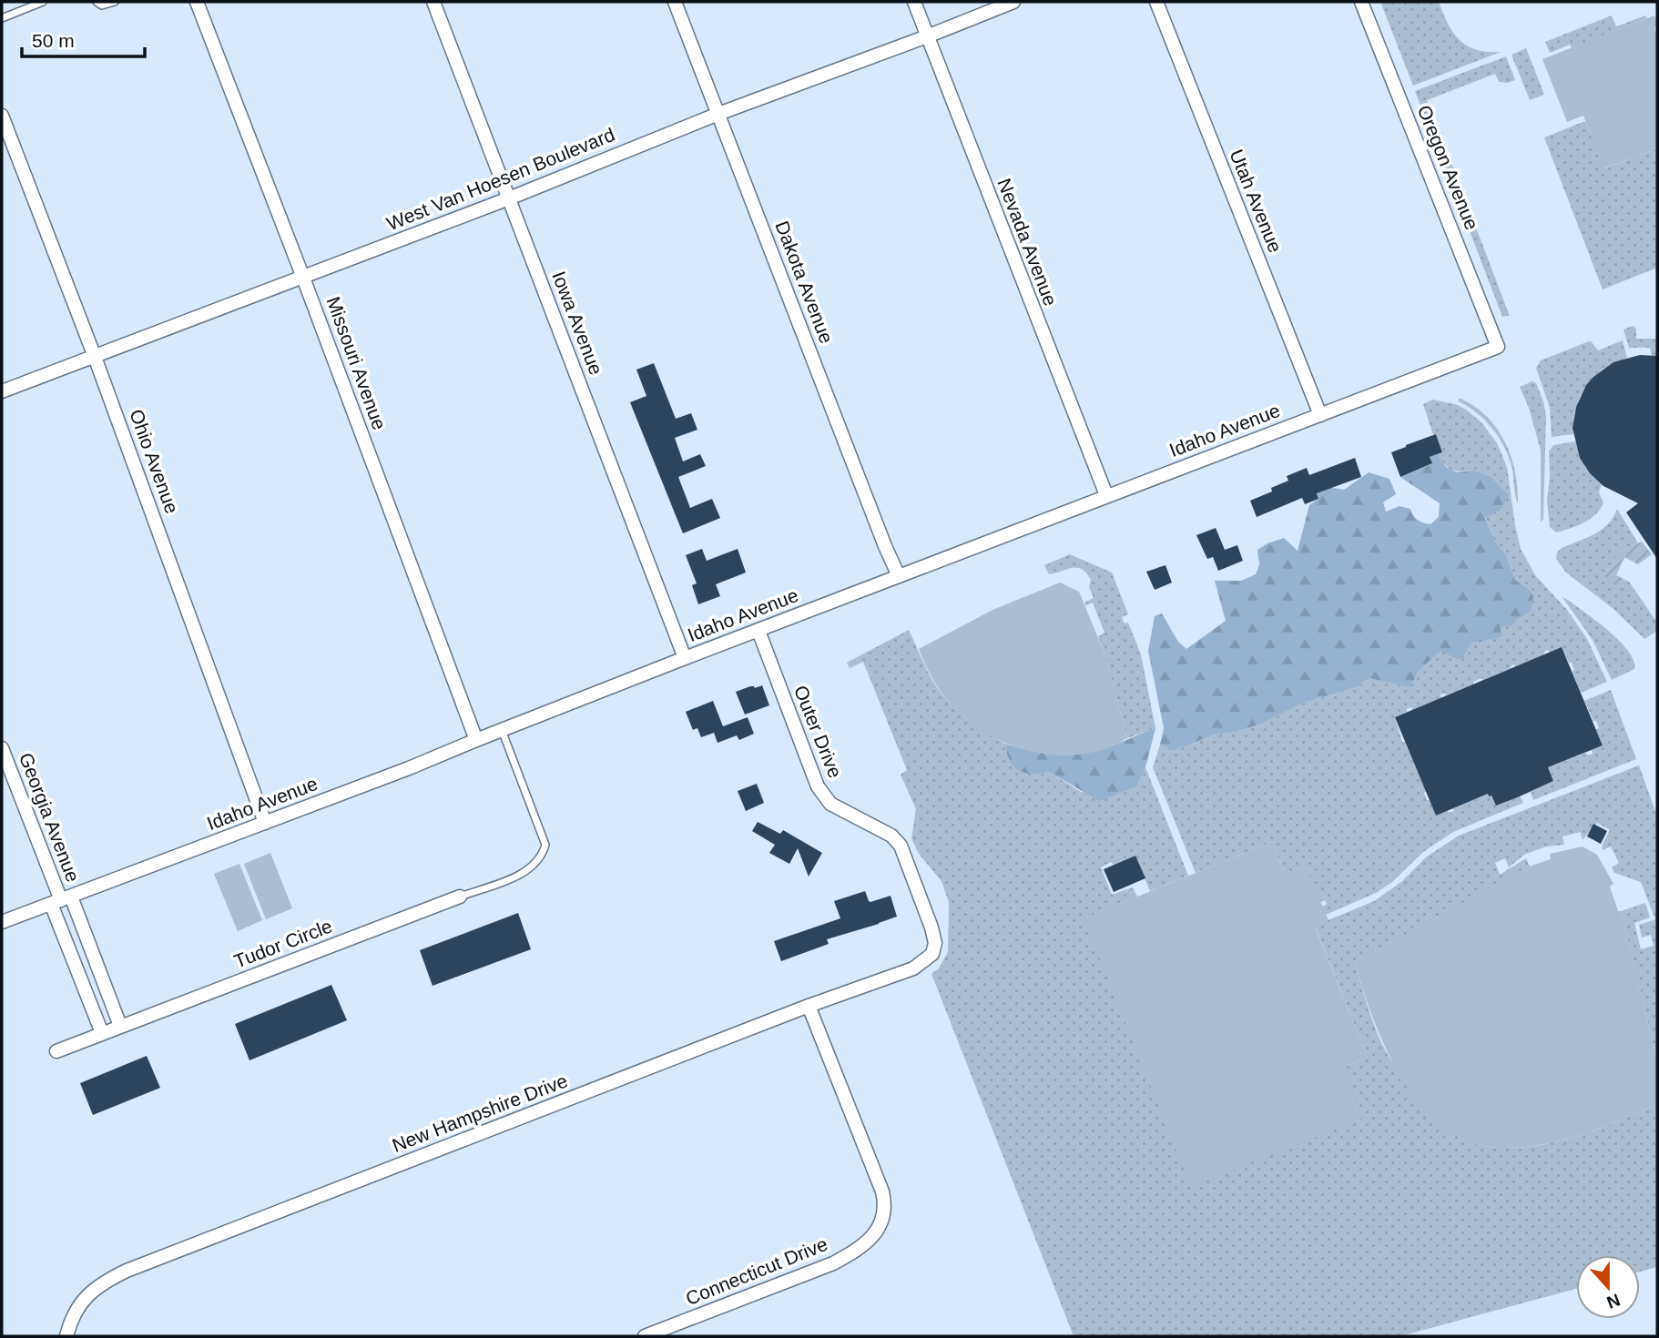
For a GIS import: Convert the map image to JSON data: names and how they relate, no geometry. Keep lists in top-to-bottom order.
{
  "streets": {
    "street": [
      "Oregon Avenue",
      "West Van Hoesen Boulevard",
      "Utah Avenue",
      "Nevada Avenue",
      "Dakota Avenue",
      "Iowa Avenue",
      "Missouri Avenue",
      "Idaho Avenue",
      "Ohio Avenue",
      "Outer Drive",
      "Georgia Avenue",
      "Tudor Circle",
      "New Hampshire Drive",
      "Connecticut Drive"
    ]
  },
  "crossings": [
    ["Oregon Avenue", "Idaho Avenue"],
    ["West Van Hoesen Boulevard", "Nevada Avenue"],
    ["West Van Hoesen Boulevard", "Dakota Avenue"],
    ["West Van Hoesen Boulevard", "Iowa Avenue"],
    ["West Van Hoesen Boulevard", "Missouri Avenue"],
    ["West Van Hoesen Boulevard", "Ohio Avenue"],
    ["Utah Avenue", "Idaho Avenue"],
    ["Nevada Avenue", "Idaho Avenue"],
    ["Dakota Avenue", "Idaho Avenue"],
    ["Iowa Avenue", "Idaho Avenue"],
    ["Missouri Avenue", "Idaho Avenue"],
    ["Idaho Avenue", "Ohio Avenue"],
    ["Idaho Avenue", "Outer Drive"],
    ["Idaho Avenue", "Georgia Avenue"],
    ["Outer Drive", "New Hampshire Drive"],
    ["New Hampshire Drive", "Connecticut Drive"]
  ],
  "scale_bar": "50 m",
  "north": "bottom"
}
